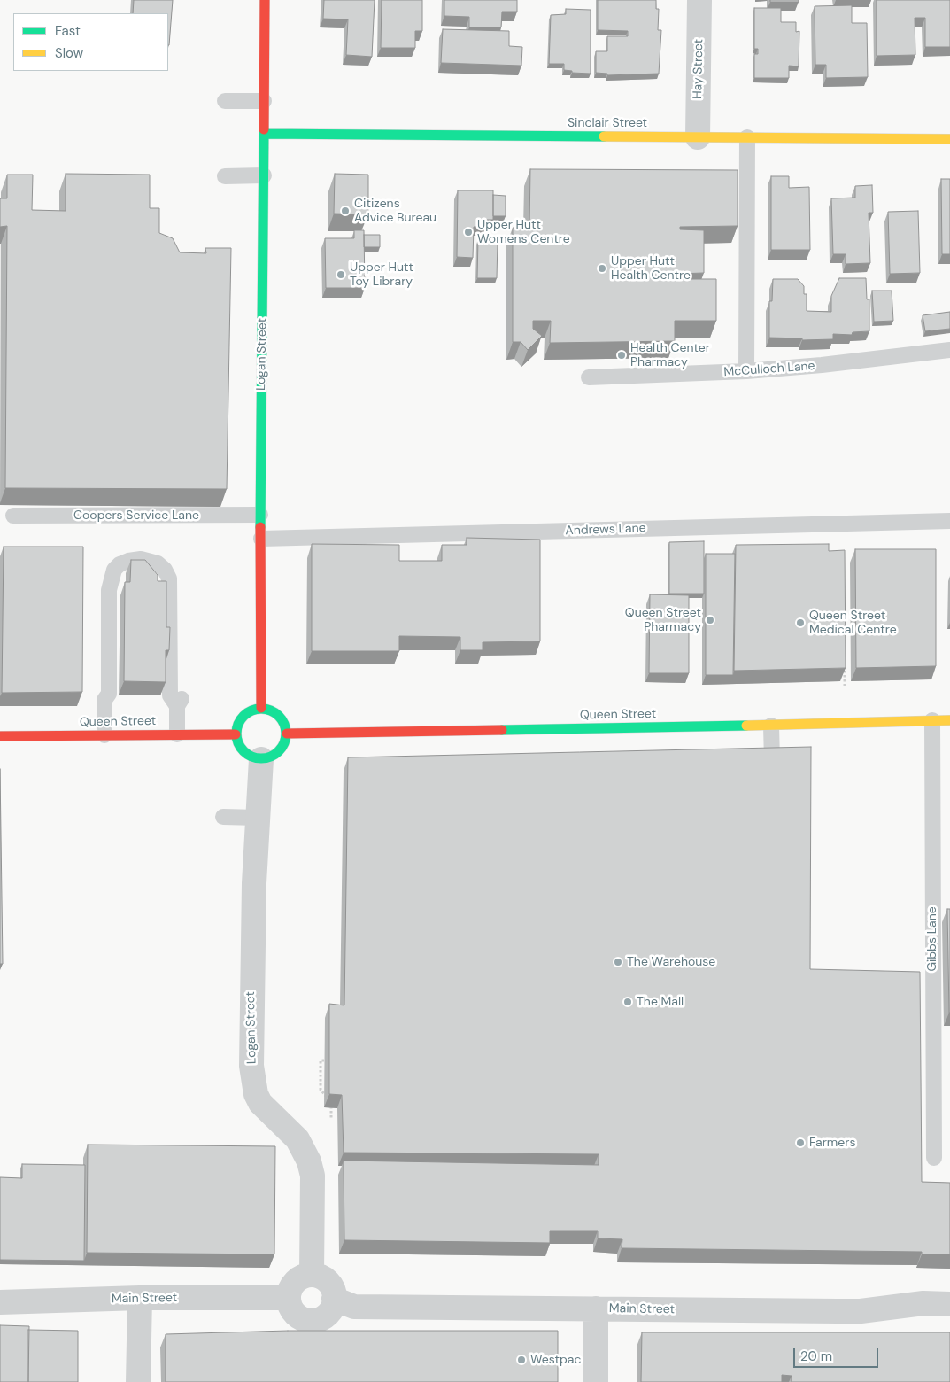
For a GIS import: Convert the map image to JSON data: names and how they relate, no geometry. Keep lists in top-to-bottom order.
{
  "streets": {
    "street": [
      "Hay Street",
      "Sinclair Street",
      "Logan Street",
      "Queen Street",
      "Main Street"
    ],
    "lane": [
      "McCulloch Lane",
      "Coopers Service Lane",
      "Andrews Lane",
      "Gibbs Lane"
    ]
  },
  "crossings": [
    ["Hay Street", "Sinclair Street"],
    ["Sinclair Street", "Logan Street"],
    ["Logan Street", "Coopers Service Lane"],
    ["Logan Street", "Andrews Lane"],
    ["Logan Street", "Queen Street"],
    ["Logan Street", "Main Street"],
    ["Queen Street", "Gibbs Lane"]
  ],
  "places": [
    "Citizens Advice Bureau",
    "Upper Hutt Womens Centre",
    "Upper Hutt Health Centre",
    "Upper Hutt Toy Library",
    "Health Center Pharmacy",
    "Queen Street Pharmacy",
    "Queen Street Medical Centre",
    "The Warehouse",
    "The Mall",
    "Farmers",
    "Westpac"
  ],
  "legend": ["Fast", "Slow"],
  "scale_bar": "20 m"
}
